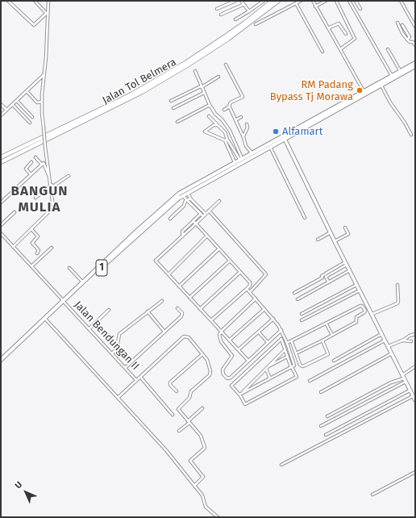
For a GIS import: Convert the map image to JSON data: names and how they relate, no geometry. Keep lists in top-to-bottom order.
{
  "streets": {
    "highway": ["Jalan Tol Belmera", "1"],
    "street": ["Jalan Bendungan II"]
  },
  "crossings": [
    ["1", "Jalan Bendungan II"]
  ],
  "districts": ["BANGUN MULIA"],
  "places": ["RM Padang Bypass Tj Morawa", "Alfamart"],
  "north": "top left"
}
